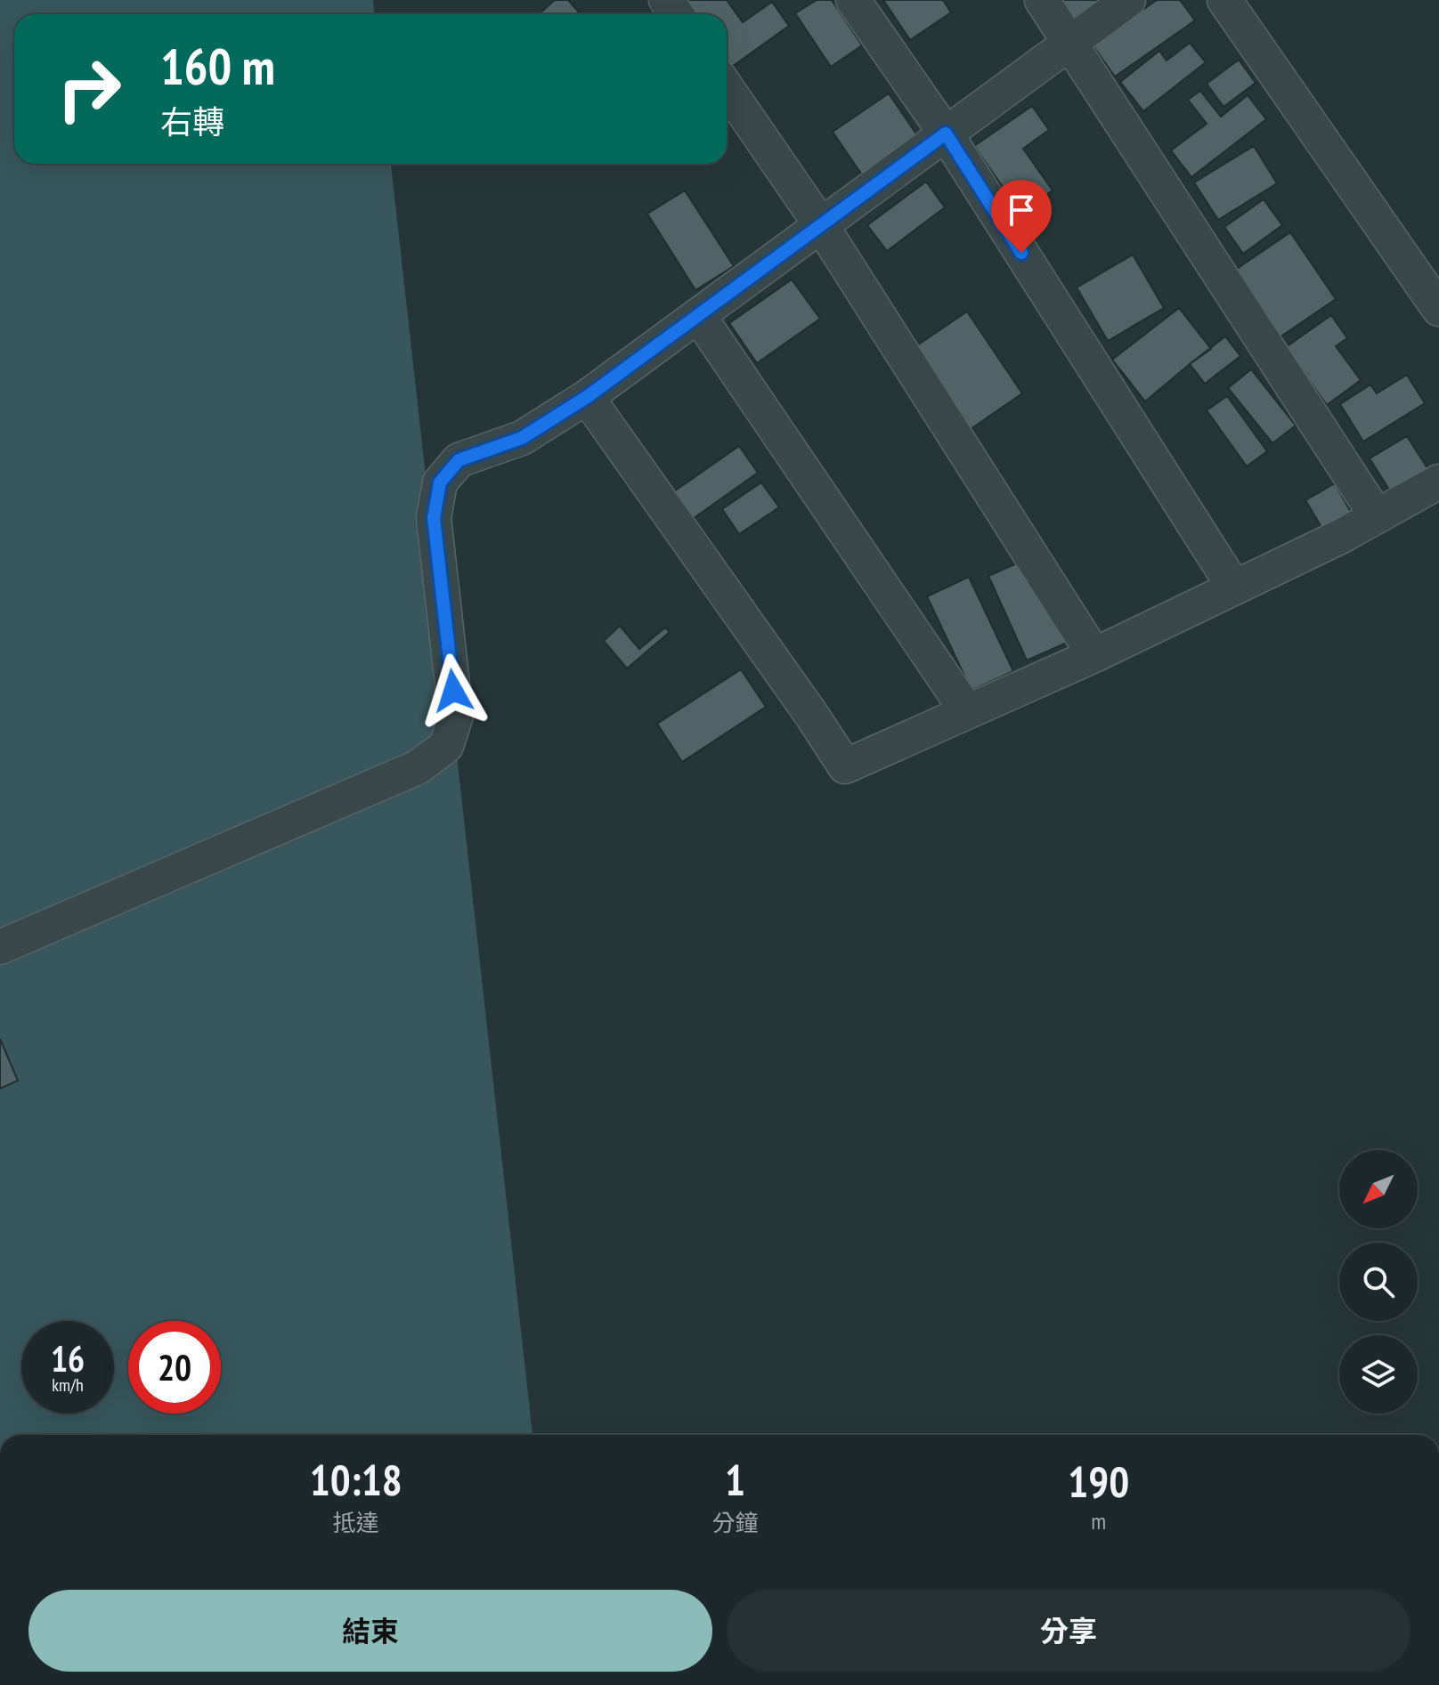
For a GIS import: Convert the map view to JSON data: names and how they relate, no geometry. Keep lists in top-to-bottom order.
{
  "north": "bottom left",
  "page": {
    "turn": ["160 m", "右轉"],
    "speed": "16 km/h",
    "limit": "20",
    "eta": [
      "10:18",
      "抵達",
      "1",
      "分鐘",
      "190",
      "m"
    ],
    "buttons": ["結束", "分享"]
  }
}
